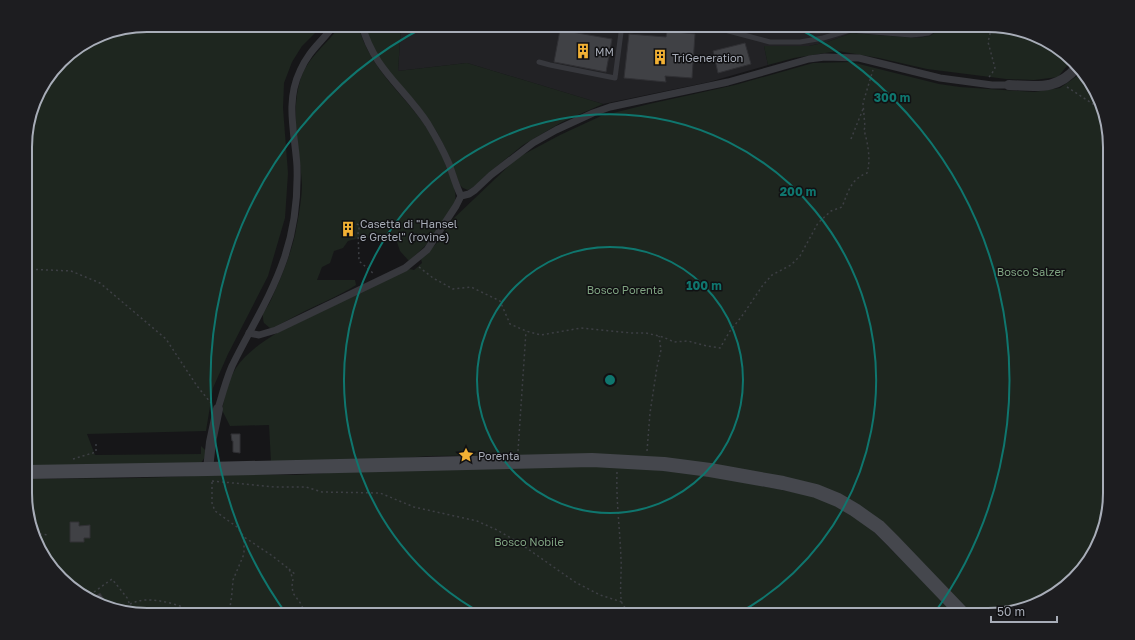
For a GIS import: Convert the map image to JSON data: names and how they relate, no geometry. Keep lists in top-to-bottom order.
{
  "parks": ["Bosco Salzer", "Bosco Porenta", "Bosco Nobile"],
  "places": {
    "building": ["MM", "TriGeneration", "Casetta di \"Hansel e Gretel\" (rovine)"],
    "place": ["Porenta"]
  },
  "scale_bar": "50 m",
  "rings": ["300 m", "200 m", "100 m"]
}
